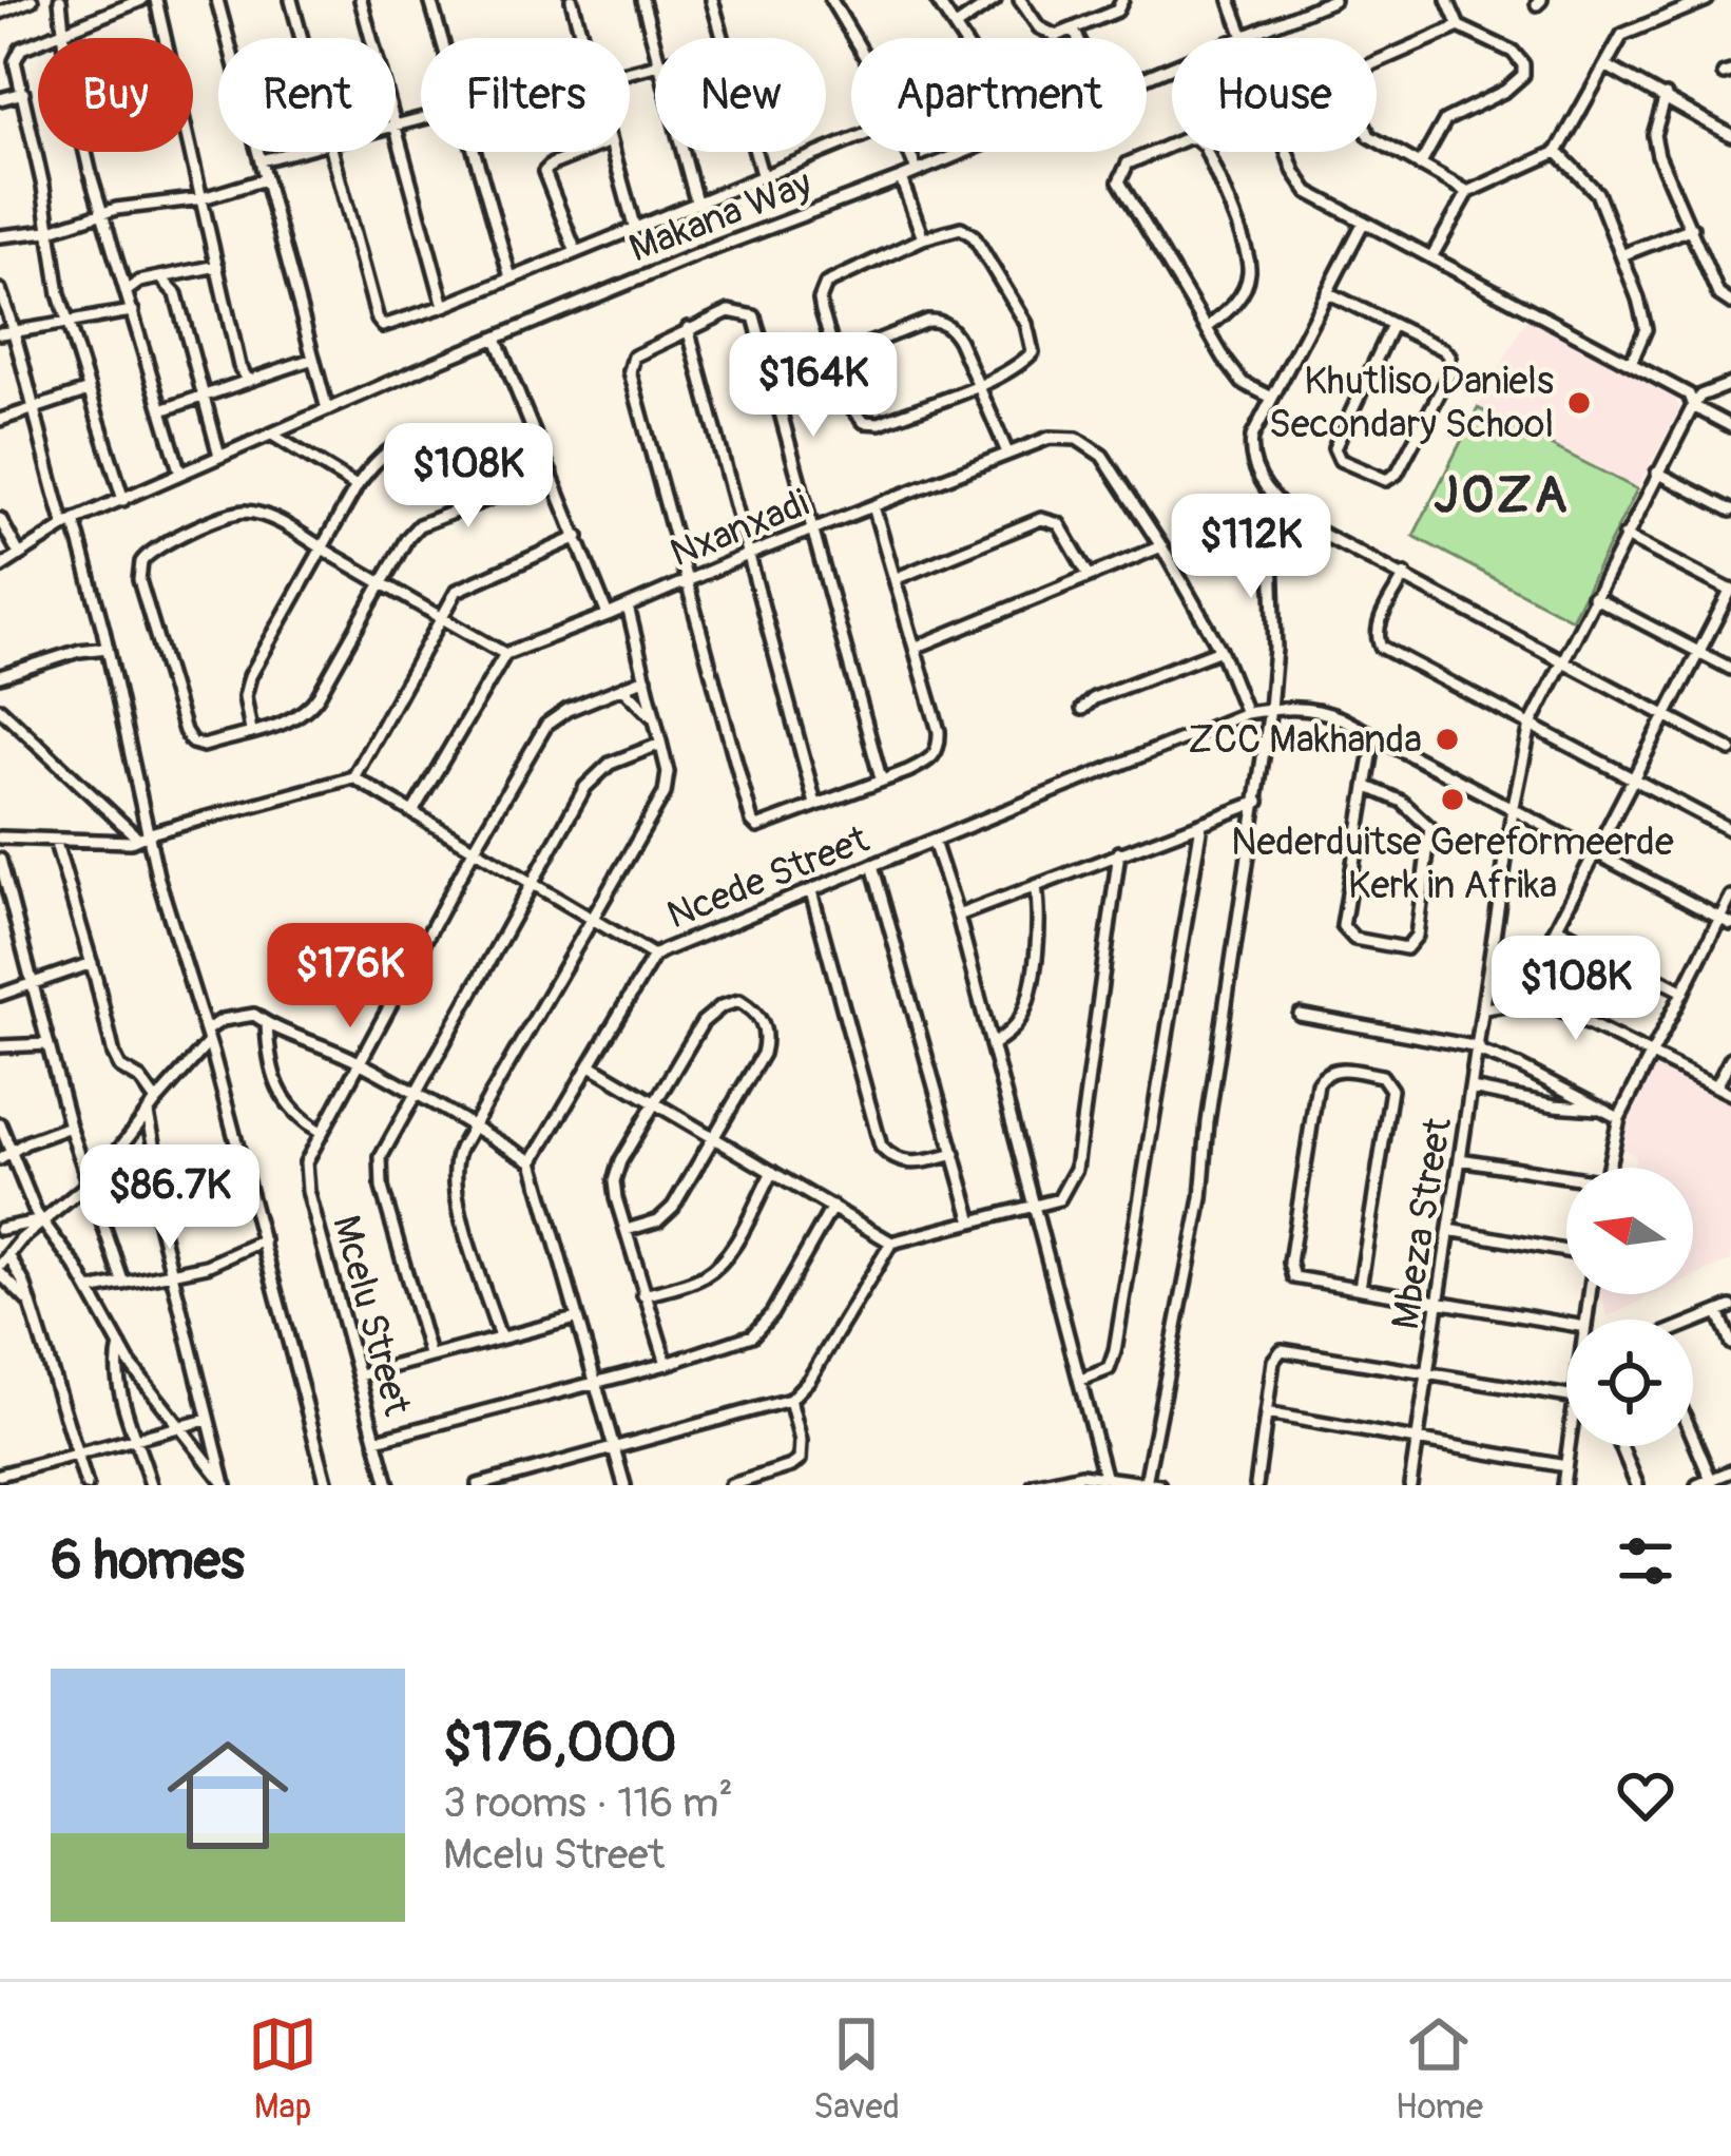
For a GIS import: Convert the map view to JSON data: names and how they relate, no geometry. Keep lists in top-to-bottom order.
{
  "streets": {
    "street": [
      "Makana Way",
      "Nxanxadi",
      "Ncede Street",
      "Mbeza Street",
      "Mcelu Street"
    ]
  },
  "crossings": [
    ["Nxanxadi", "Ncede Street"]
  ],
  "districts": ["JOZA"],
  "places": ["Khutliso Daniels Secondary School", "ZCC Makhanda", "Nederduitse Gereformeerde Kerk in Afrika"],
  "north": "left",
  "page": {
    "chip": [
      "Buy",
      "Rent",
      "Filters",
      "New",
      "Apartment",
      "House"
    ],
    "price": [
      "$164K",
      "$108K",
      "$112K",
      "$176K",
      "$108K",
      "$86.7K"
    ],
    "heading": "6 homes",
    "list": [
      {
        "name": "$176,000",
        "note": "3 rooms · 116 m² · Mcelu Street"
      }
    ],
    "tabs": ["Map", "Saved", "Home"]
  }
}
